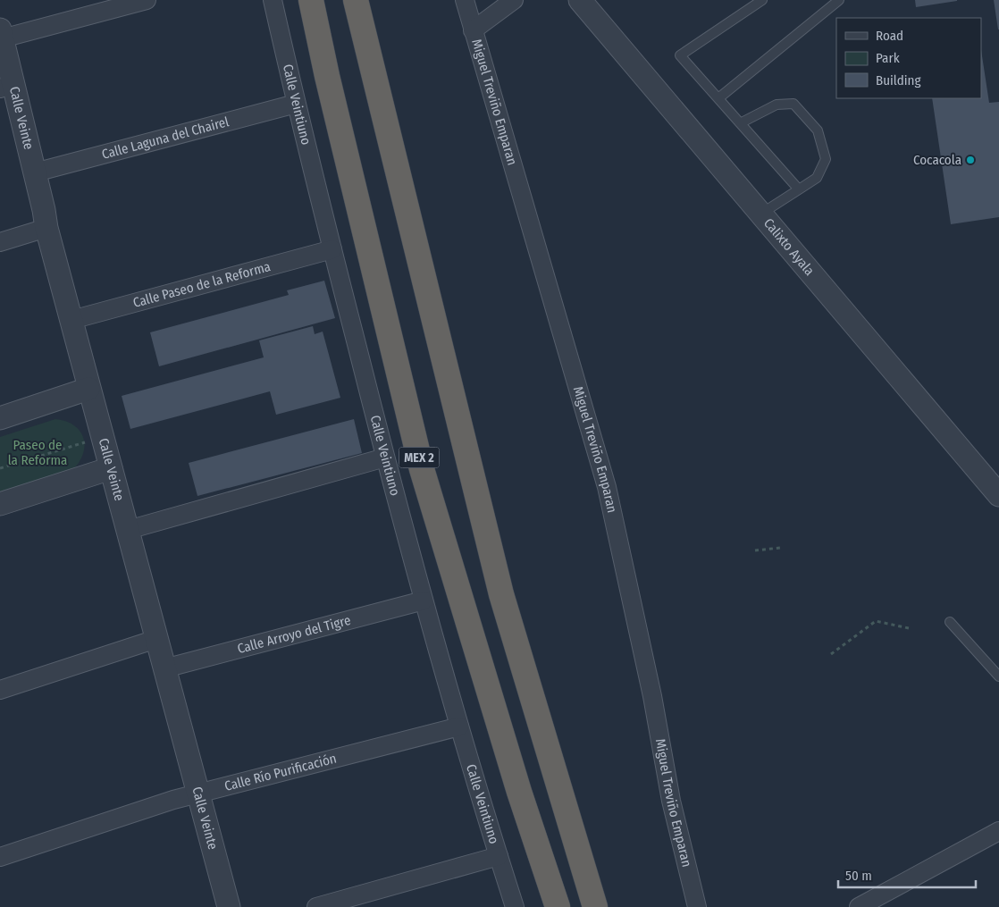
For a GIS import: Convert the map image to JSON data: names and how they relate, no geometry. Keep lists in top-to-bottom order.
{
  "streets": {
    "highway": ["MEX 2"],
    "street": [
      "Miguel Treviño Emparan",
      "Calle Veintiuno",
      "Calle Veinte",
      "Calle Laguna del Chairel",
      "Calixto Ayala",
      "Calle Paseo de la Reforma",
      "Calle Arroyo del Tigre",
      "Calle Río Purificación"
    ]
  },
  "crossings": [
    ["Calle Veintiuno", "Calle Laguna del Chairel"],
    ["Calle Veintiuno", "Calle Paseo de la Reforma"],
    ["Calle Veintiuno", "Calle Arroyo del Tigre"],
    ["Calle Veintiuno", "Calle Río Purificación"],
    ["Calle Veinte", "Calle Laguna del Chairel"],
    ["Calle Veinte", "Calle Paseo de la Reforma"],
    ["Calle Veinte", "Calle Arroyo del Tigre"],
    ["Calle Veinte", "Calle Río Purificación"]
  ],
  "parks": ["Paseo de la Reforma"],
  "places": ["Cocacola"],
  "legend": ["Road", "Park", "Building"],
  "scale_bar": "50 m"
}
